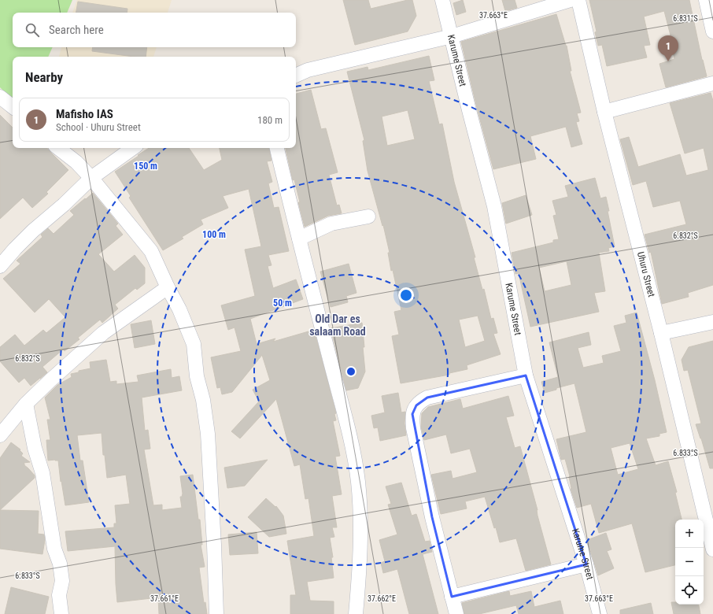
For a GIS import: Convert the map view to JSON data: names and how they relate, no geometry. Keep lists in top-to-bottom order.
{
  "streets": {
    "street": ["Karume Street", "Uhuru Street"]
  },
  "districts": ["Old Dar es salaam Road"],
  "page": {
    "search": "Search here",
    "pins": "1",
    "heading": "Nearby",
    "list": [
      {
        "mark": "1",
        "name": "Mafisho IAS",
        "note": "School · Uhuru Street",
        "value": "180 m"
      }
    ],
    "map_buttons": ["+", "−"]
  },
  "coordinates": [
    "37.663°E",
    "6.831°S",
    "6.832°S",
    "6.833°S",
    "37.661°E",
    "37.662°E"
  ],
  "rings": ["150 m", "100 m", "50 m"]
}
